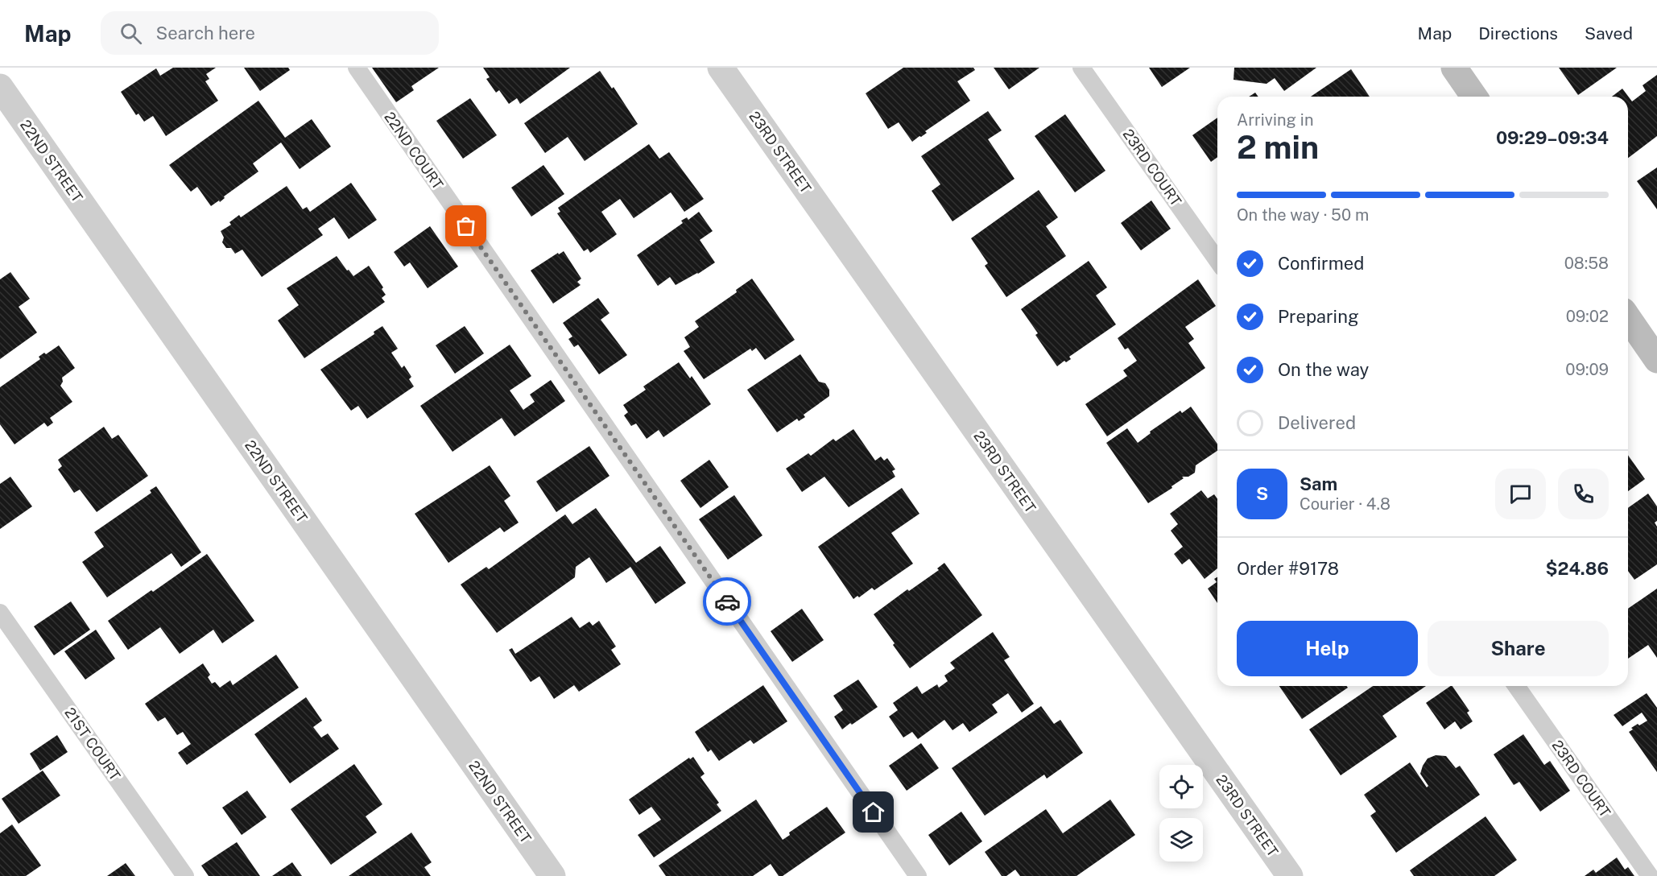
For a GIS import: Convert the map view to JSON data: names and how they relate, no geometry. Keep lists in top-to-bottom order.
{
  "streets": {
    "street": ["23RD STREET", "22ND STREET"],
    "lane": ["22ND COURT", "23RD COURT", "21ST COURT"]
  },
  "page": {
    "header": "Map",
    "search": "Search here",
    "nav": ["Map", "Directions", "Saved"],
    "heading": ["2 min", "Arriving in", "09:29–09:34"],
    "panel": [
      "Sam",
      "Courier · 4.8",
      "Order #9178",
      "$24.86"
    ],
    "bar": "On the way · 50 m",
    "list": [
      ["Confirmed", "08:58"],
      ["Preparing", "09:02"],
      ["On the way", "09:09"],
      "Delivered"
    ],
    "round": "S",
    "buttons": ["Help", "Share"]
  }
}
